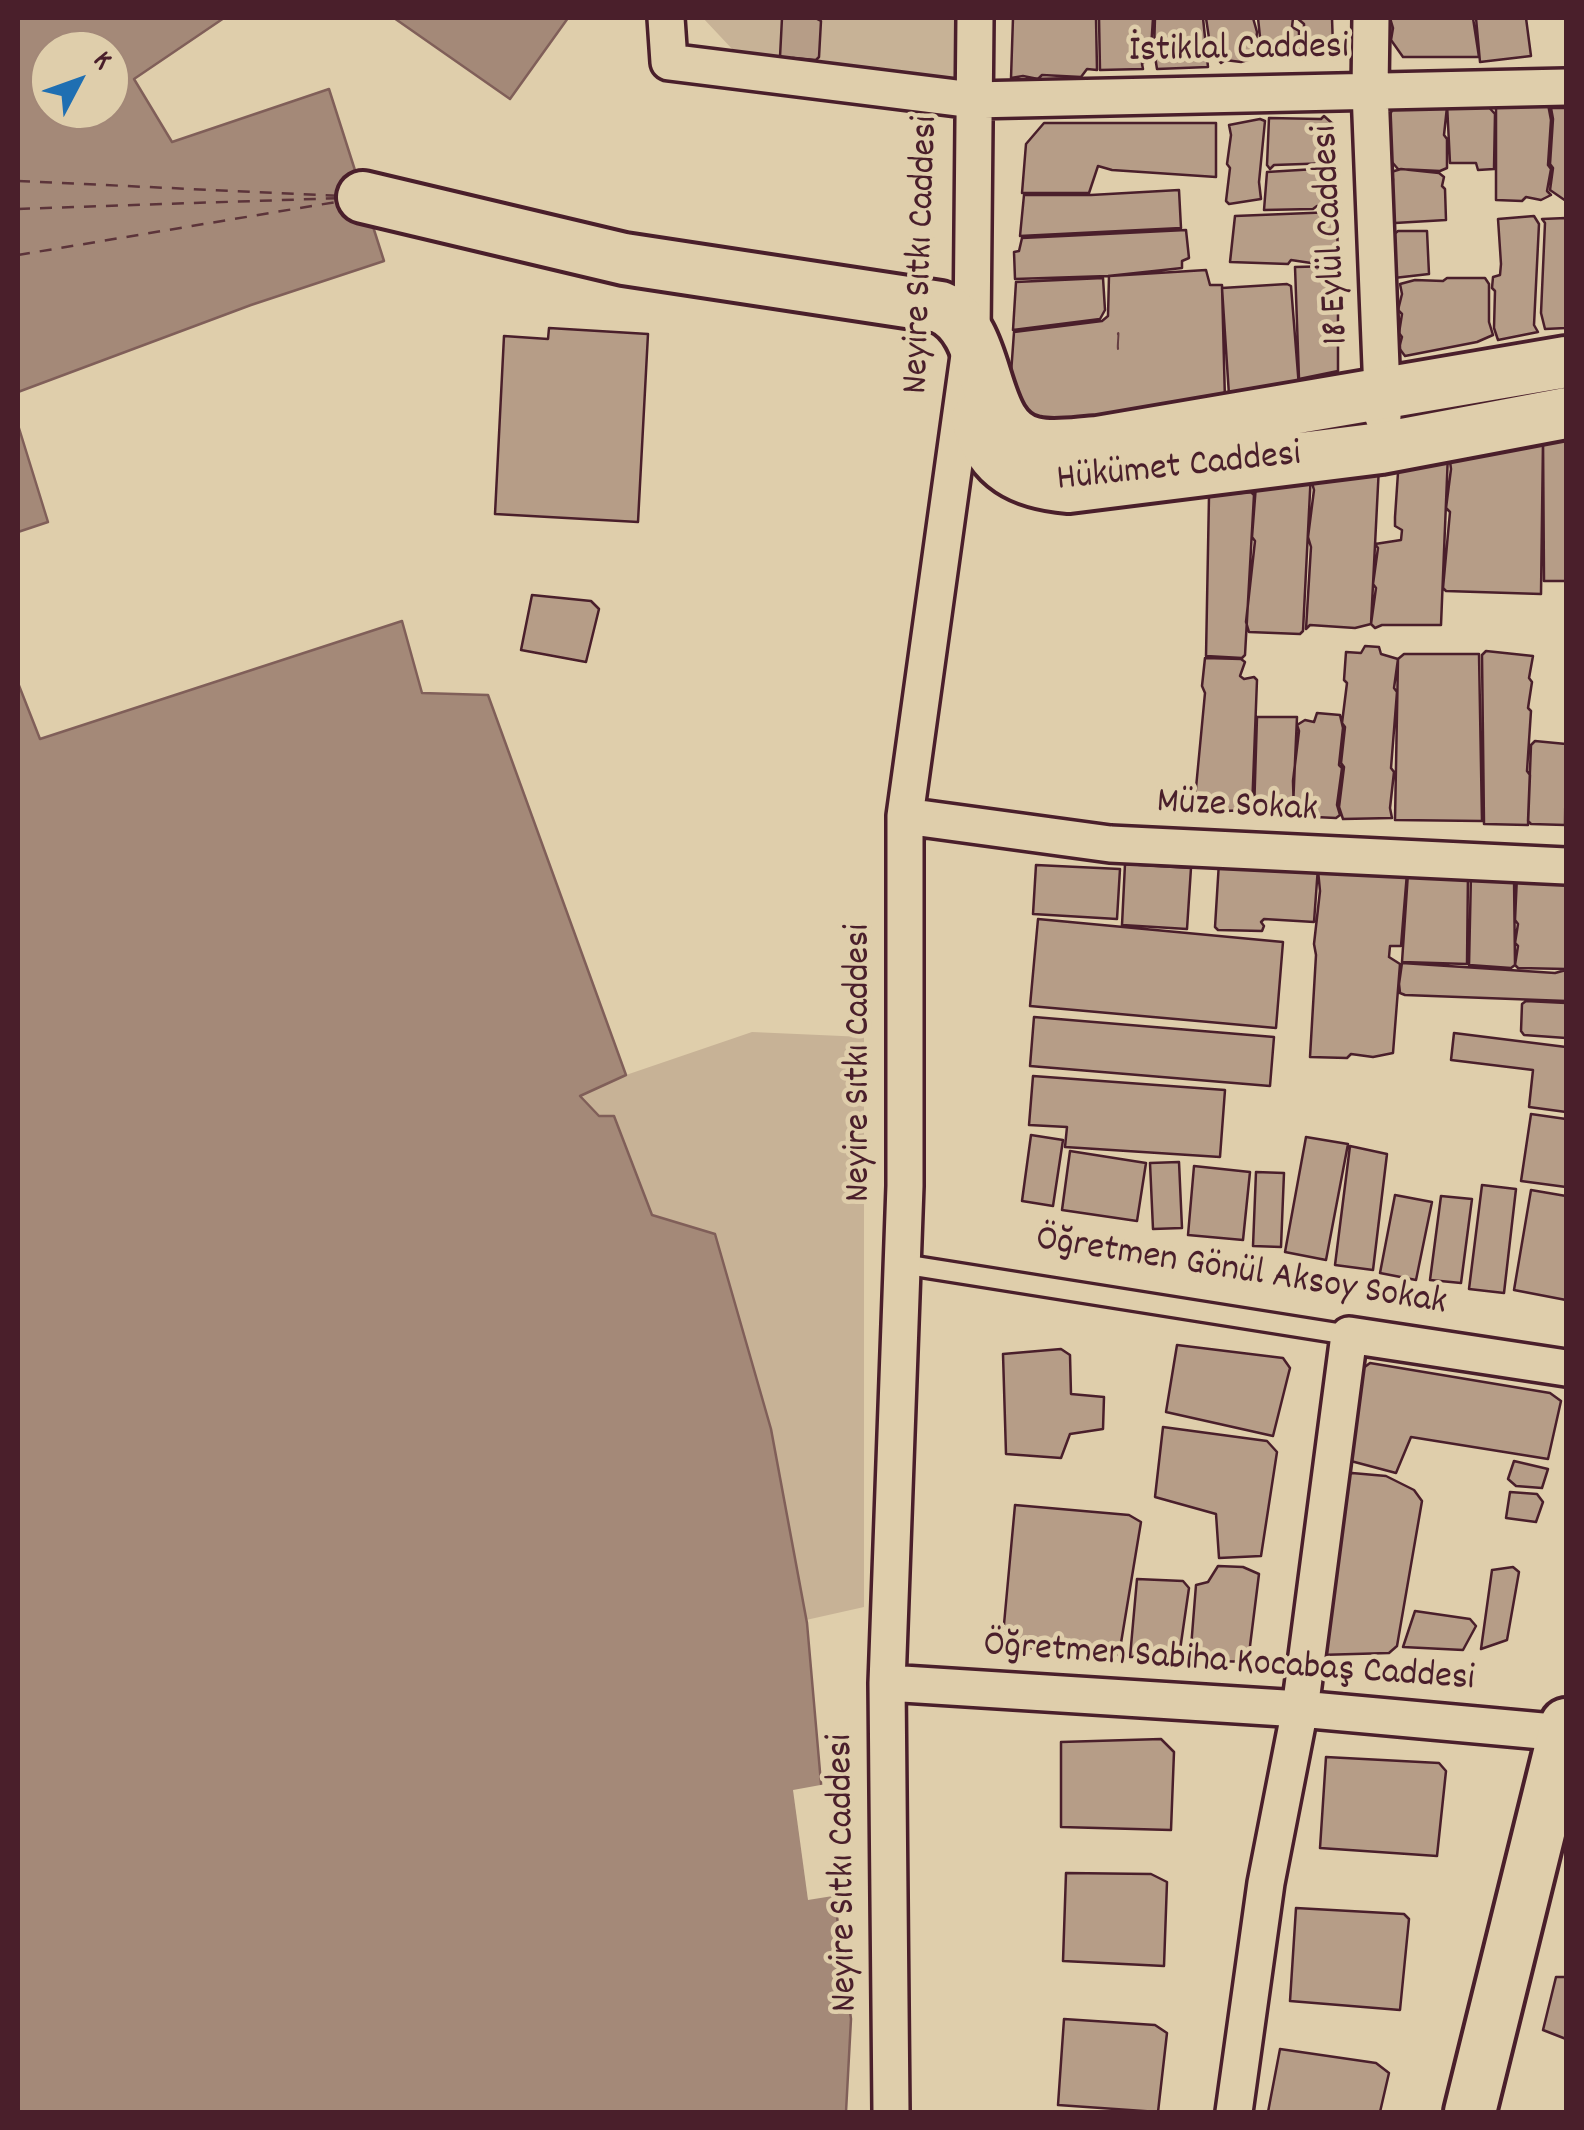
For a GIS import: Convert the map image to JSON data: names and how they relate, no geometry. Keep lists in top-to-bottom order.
{
  "streets": {
    "main road": ["Hükümet Caddesi"],
    "street": [
      "İstiklal Caddesi",
      "18 Eylül Caddesi",
      "Neyire Sıtkı Caddesi",
      "Müze Sokak",
      "Öğretmen Gönül Aksoy Sokak",
      "Öğretmen Sabiha Kocabaş Caddesi"
    ]
  },
  "crossings": [
    ["İstiklal Caddesi", "18 Eylül Caddesi"],
    ["İstiklal Caddesi", "Neyire Sıtkı Caddesi"],
    ["18 Eylül Caddesi", "Hükümet Caddesi"],
    ["Neyire Sıtkı Caddesi", "Hükümet Caddesi"],
    ["Neyire Sıtkı Caddesi", "Müze Sokak"],
    ["Neyire Sıtkı Caddesi", "Öğretmen Gönül Aksoy Sokak"],
    ["Neyire Sıtkı Caddesi", "Öğretmen Sabiha Kocabaş Caddesi"]
  ],
  "house_numbers": ["1"],
  "north": "top right"
}
